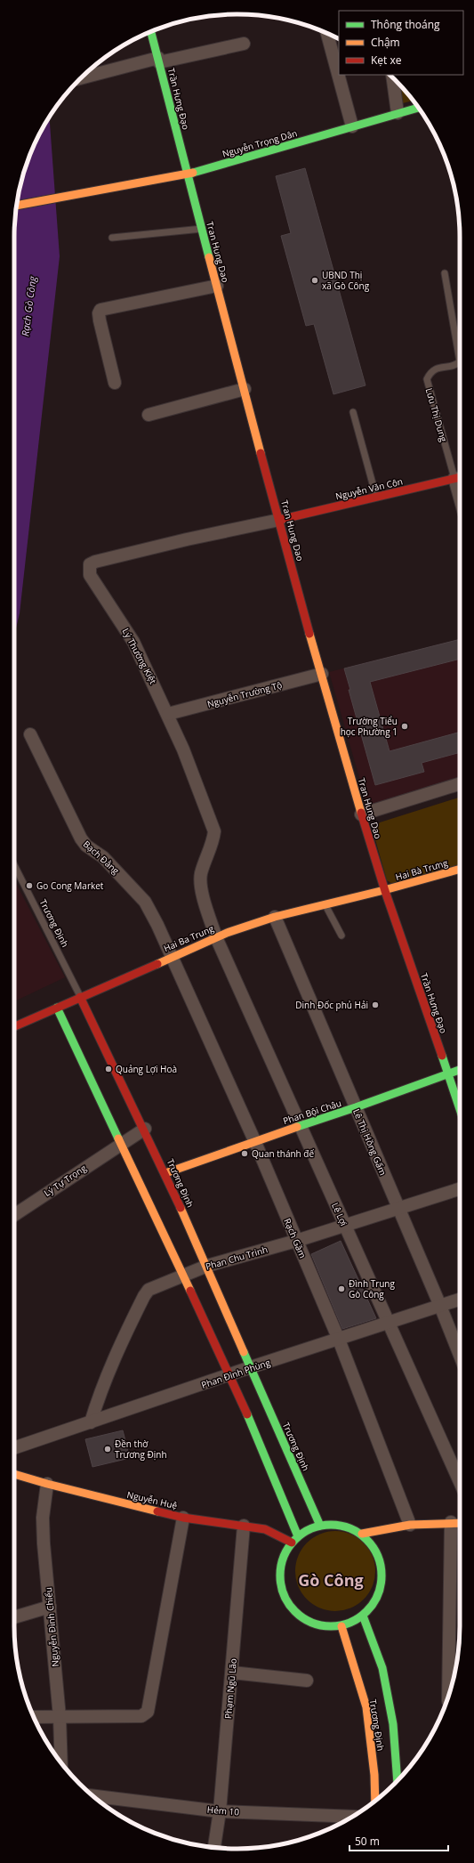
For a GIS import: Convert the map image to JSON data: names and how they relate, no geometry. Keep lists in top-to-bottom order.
{
  "streets": {
    "street": [
      "Trần Hưng Đạo",
      "Nguyễn Trọng Dân",
      "Tran Hung Dao",
      "Nguyễn Văn Côn",
      "Lý Thường Kiệt",
      "Nguyễn Trường Tộ",
      "Bạch Đằng",
      "Hai Bà Trưng",
      "Trương Định",
      "Hai Ba Trung",
      "Phan Bội Châu",
      "Lê Thị Hồng Gấm",
      "Lý Tự Trọng",
      "Lê Lợi",
      "Rạch Gầm",
      "Phan Chu Trinh",
      "Phan Đình Phùng",
      "Nguyễn Huệ",
      "Nguyễn Đình Chiểu",
      "Phạm Ngũ Lão",
      "Hẻm 10"
    ],
    "lane": ["Lưu Thị Dung"]
  },
  "crossings": [
    ["Trần Hưng Đạo", "Nguyễn Trọng Dân"],
    ["Trần Hưng Đạo", "Tran Hung Dao"],
    ["Trần Hưng Đạo", "Hai Bà Trưng"],
    ["Trần Hưng Đạo", "Hai Ba Trung"],
    ["Trần Hưng Đạo", "Phan Bội Châu"],
    ["Nguyễn Trọng Dân", "Tran Hung Dao"],
    ["Tran Hung Dao", "Nguyễn Văn Côn"],
    ["Tran Hung Dao", "Lý Thường Kiệt"],
    ["Tran Hung Dao", "Nguyễn Trường Tộ"],
    ["Tran Hung Dao", "Hai Bà Trưng"],
    ["Tran Hung Dao", "Hai Ba Trung"],
    ["Lưu Thị Dung", "Nguyễn Văn Côn"],
    ["Nguyễn Văn Côn", "Lý Thường Kiệt"],
    ["Lý Thường Kiệt", "Nguyễn Trường Tộ"],
    ["Lý Thường Kiệt", "Hai Ba Trung"],
    ["Lý Thường Kiệt", "Lê Lợi"],
    ["Bạch Đằng", "Hai Ba Trung"],
    ["Bạch Đằng", "Rạch Gầm"],
    ["Hai Bà Trưng", "Hai Ba Trung"],
    ["Trương Định", "Hai Ba Trung"],
    ["Trương Định", "Phan Bội Châu"],
    ["Trương Định", "Lý Tự Trọng"],
    ["Trương Định", "Phan Chu Trinh"],
    ["Trương Định", "Phan Đình Phùng"],
    ["Trương Định", "Nguyễn Huệ"],
    ["Hai Ba Trung", "Lê Thị Hồng Gấm"],
    ["Hai Ba Trung", "Lê Lợi"],
    ["Hai Ba Trung", "Rạch Gầm"],
    ["Phan Bội Châu", "Lê Thị Hồng Gấm"],
    ["Phan Bội Châu", "Lê Lợi"],
    ["Phan Bội Châu", "Rạch Gầm"],
    ["Lê Thị Hồng Gấm", "Phan Chu Trinh"],
    ["Lê Thị Hồng Gấm", "Phan Đình Phùng"],
    ["Lê Lợi", "Phan Chu Trinh"],
    ["Lê Lợi", "Phan Đình Phùng"],
    ["Rạch Gầm", "Phan Chu Trinh"],
    ["Rạch Gầm", "Phan Đình Phùng"],
    ["Phan Chu Trinh", "Phan Đình Phùng"],
    ["Nguyễn Huệ", "Nguyễn Đình Chiểu"],
    ["Nguyễn Huệ", "Phạm Ngũ Lão"],
    ["Phạm Ngũ Lão", "Hẻm 10"]
  ],
  "districts": ["Gò Công"],
  "water": ["Rạch Gò Công"],
  "places": [
    "UBND Thị xã Gò Công",
    "Trường Tiểu học Phường 1",
    "Go Cong Market",
    "Dinh Đốc phủ Hải",
    "Quảng Lợi Hoà",
    "Quan thánh đế",
    "Đình Trung Gò Công",
    "Đền thờ Trương Định"
  ],
  "legend": ["Thông thoáng", "Chậm", "Kẹt xe"],
  "scale_bar": "50 m"
}
